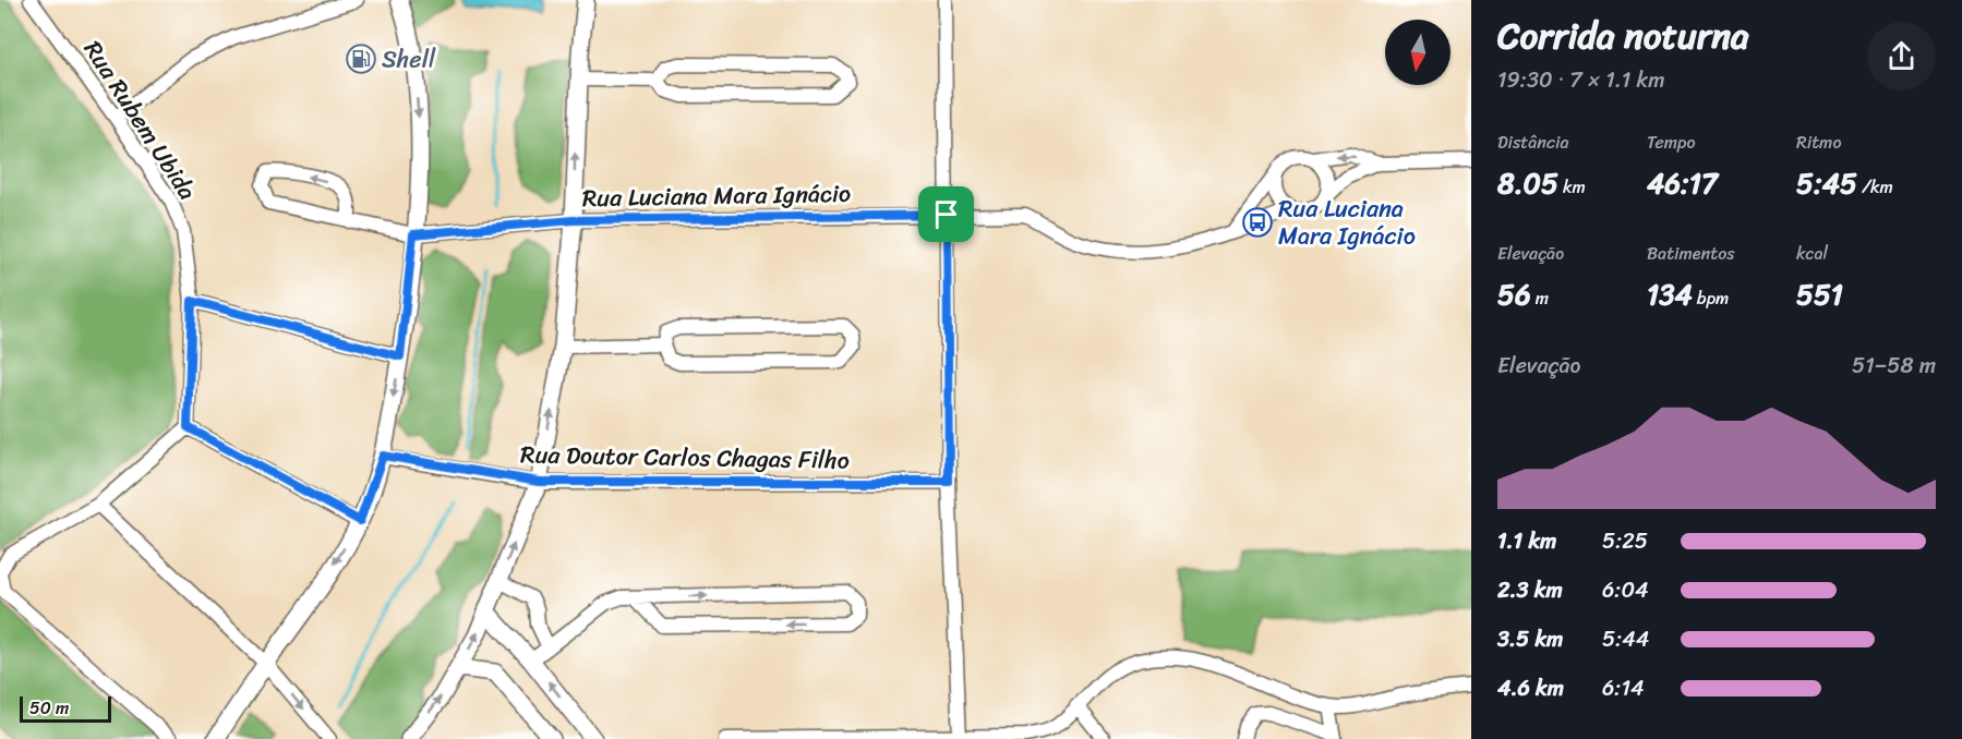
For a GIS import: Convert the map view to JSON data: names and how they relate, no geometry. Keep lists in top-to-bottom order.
{
  "streets": {
    "street": ["Rua Rubem Ubida", "Rua Luciana Mara Ignácio", "Rua Doutor Carlos Chagas Filho"]
  },
  "places": {
    "fuel station": ["Shell"],
    "bus stop": ["Rua Luciana Mara Ignácio"]
  },
  "scale_bar": "50 m",
  "north": "bottom",
  "page": {
    "heading": ["Corrida noturna", "19:30 · 7 × 1.1 km"],
    "stats": [
      ["Distância", "8.05 km"],
      ["Tempo", "46:17"],
      ["Ritmo", "5:45 /km"],
      ["Elevação", "56 m"],
      ["Batimentos", "134 bpm"],
      ["kcal", "551"]
    ],
    "chart": ["Elevação", "51–58 m"],
    "list": [
      {
        "name": "1.1 km",
        "note": "5:25"
      },
      {
        "name": "2.3 km",
        "note": "6:04"
      },
      {
        "name": "3.5 km",
        "note": "5:44"
      },
      {
        "name": "4.6 km",
        "note": "6:14"
      }
    ],
    "scale": "50 m"
  }
}
